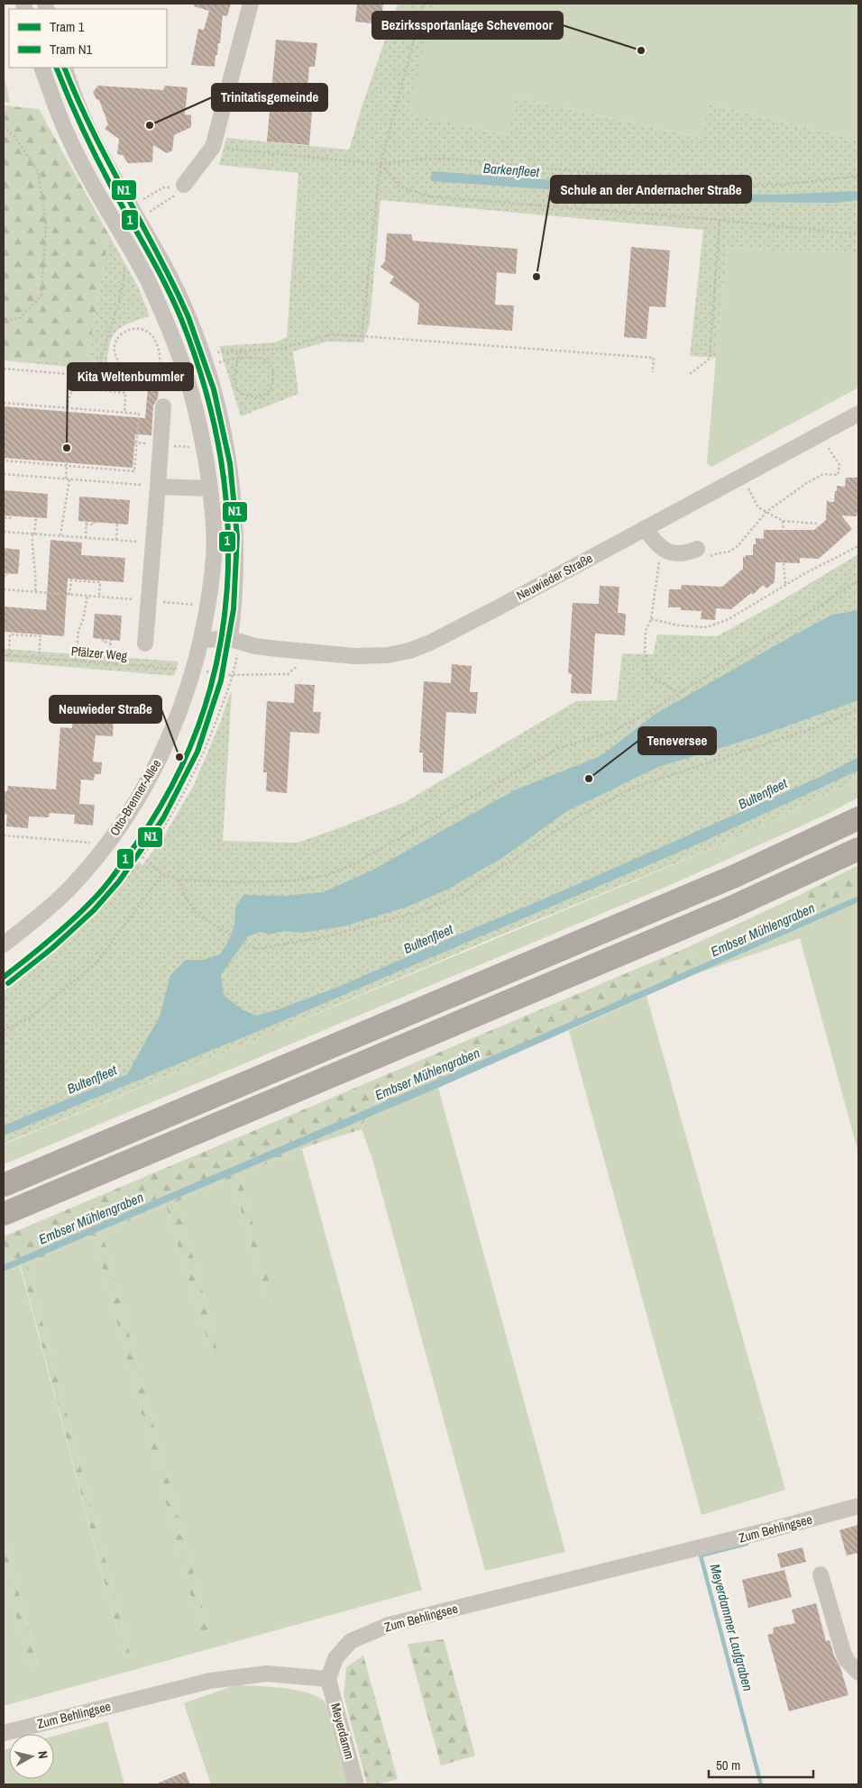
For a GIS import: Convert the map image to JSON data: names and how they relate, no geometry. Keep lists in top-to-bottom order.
{
  "streets": {
    "street": [
      "Neuwieder Straße",
      "Otto-Brenner-Allee",
      "Zum Behlingsee",
      "Meyerdamm"
    ],
    "path": ["Pfälzer Weg"]
  },
  "crossings": [
    ["Neuwieder Straße", "Pfälzer Weg"],
    ["Pfälzer Weg", "Otto-Brenner-Allee"],
    ["Zum Behlingsee", "Meyerdamm"]
  ],
  "water": [
    "Barkenfleet",
    "Bultenfleet",
    "Embser Mühlengraben",
    "Meyerdammer Laufgraben"
  ],
  "places": [
    "Bezirkssportanlage Schevemoor",
    "Trinitatisgemeinde",
    "Schule an der Andernacher Straße",
    "Kita Weltenbummler",
    "Neuwieder Straße",
    "Teneversee"
  ],
  "lines": ["tram line 1", "tram line N1"],
  "legend": ["Tram 1", "Tram N1"],
  "scale_bar": "50 m",
  "north": "right"
}
